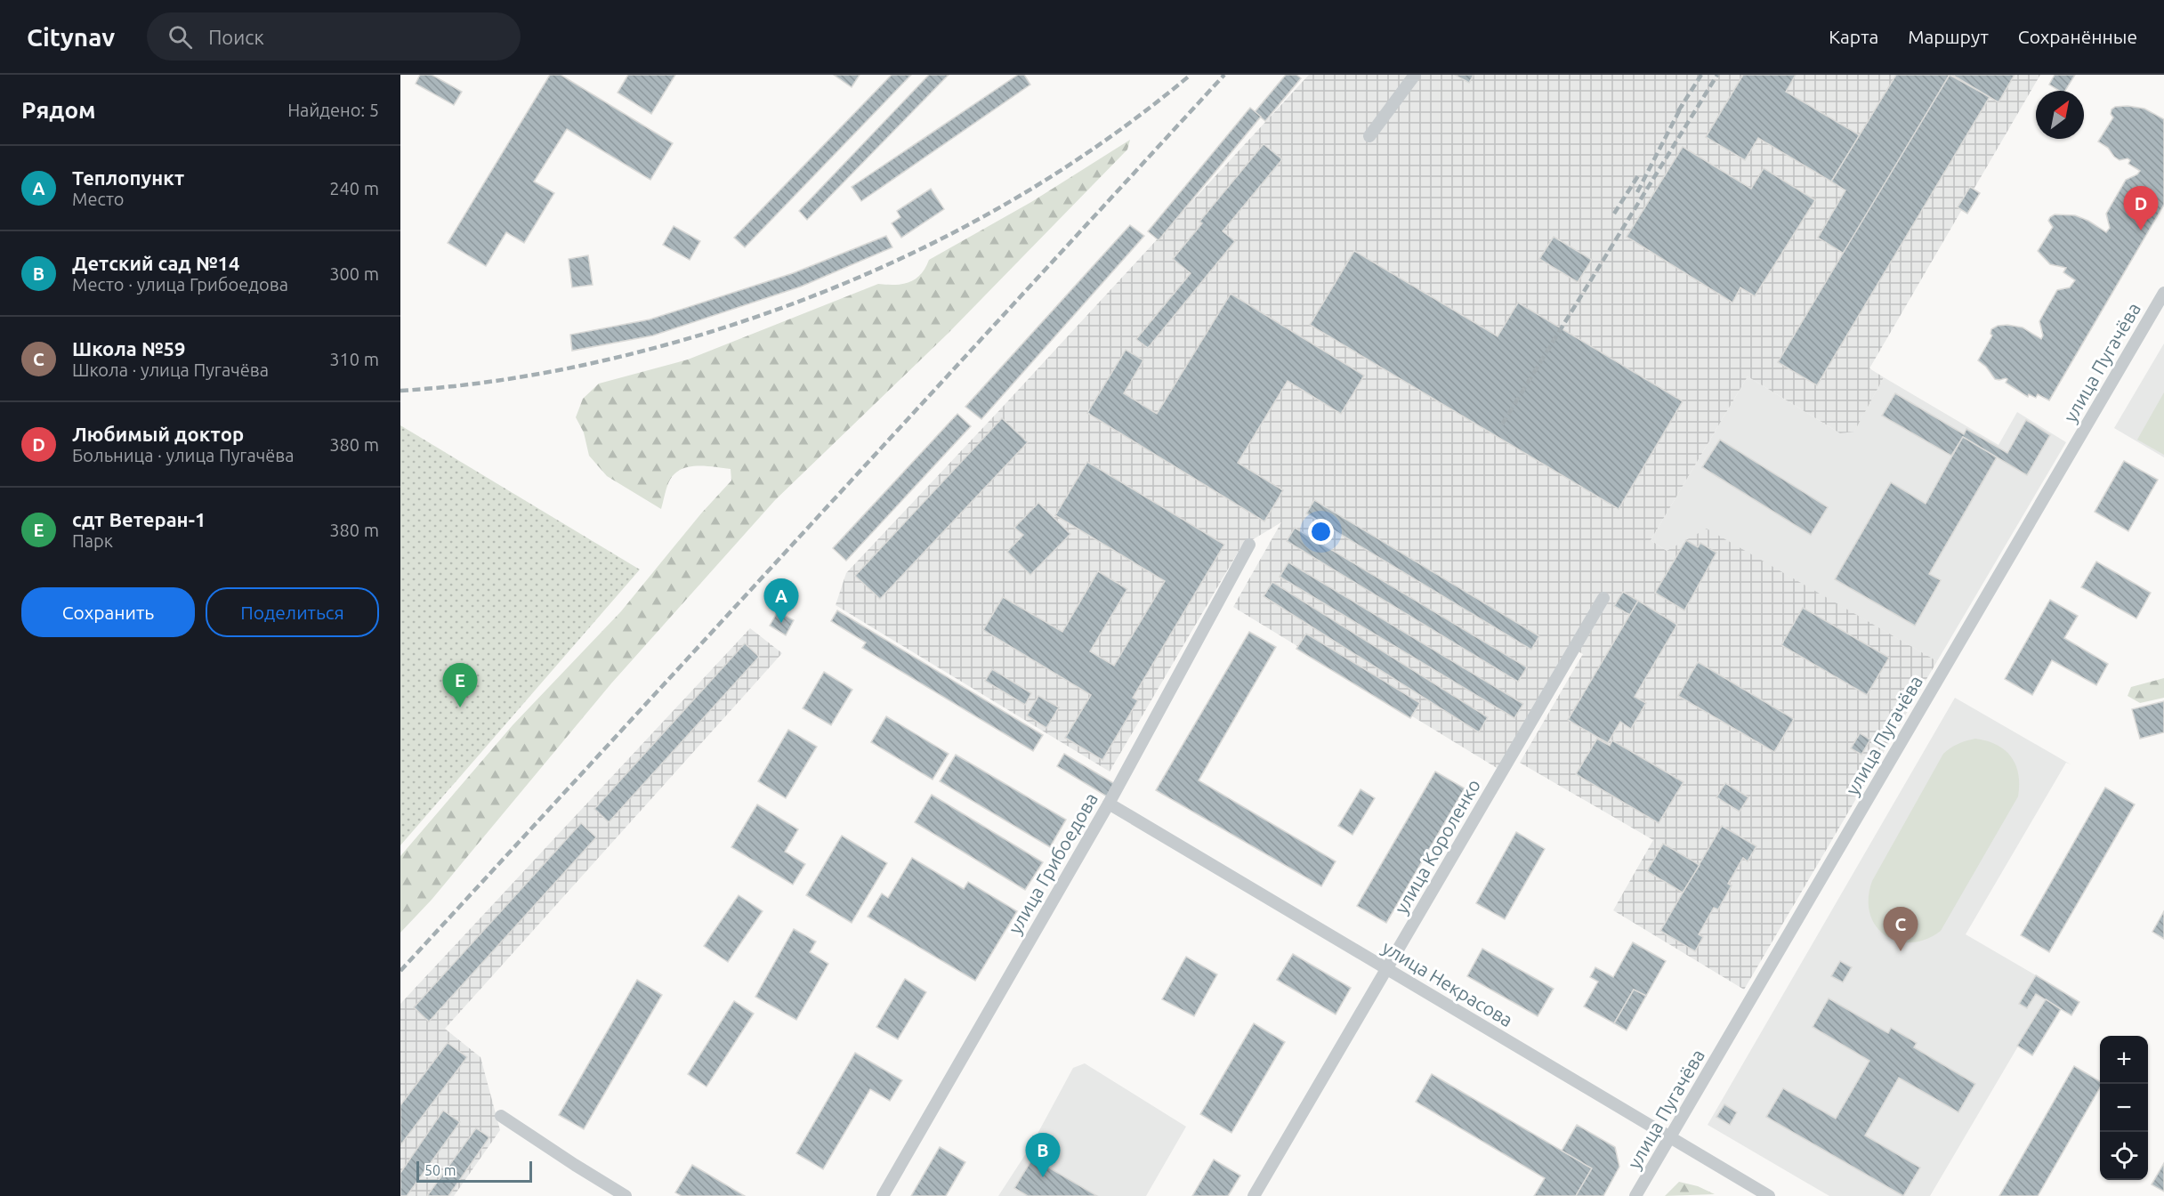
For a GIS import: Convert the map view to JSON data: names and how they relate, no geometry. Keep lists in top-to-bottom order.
{
  "streets": {
    "street": [
      "улица Пугачёва",
      "улица Короленко",
      "улица Грибоедова",
      "улица Некрасова"
    ]
  },
  "crossings": [
    ["улица Пугачёва", "улица Некрасова"],
    ["улица Короленко", "улица Некрасова"],
    ["улица Грибоедова", "улица Некрасова"]
  ],
  "scale_bar": "50 m",
  "north": "top right",
  "page": {
    "header": "Citynav",
    "search": "Поиск",
    "nav": ["Карта", "Маршрут", "Сохранённые"],
    "heading": ["Рядом", "Найдено: 5"],
    "list": [
      {
        "mark": "A",
        "name": "Теплопункт",
        "note": "Место",
        "value": "240 m"
      },
      {
        "mark": "B",
        "name": "Детский сад №14",
        "note": "Место · улица Грибоедова",
        "value": "300 m"
      },
      {
        "mark": "C",
        "name": "Школа №59",
        "note": "Школа · улица Пугачёва",
        "value": "310 m"
      },
      {
        "mark": "D",
        "name": "Любимый доктор",
        "note": "Больница · улица Пугачёва",
        "value": "380 m"
      },
      {
        "mark": "E",
        "name": "сдт Ветеран-1",
        "note": "Парк",
        "value": "380 m"
      }
    ],
    "pins": [
      "D",
      "A",
      "E",
      "C",
      "B"
    ],
    "buttons": ["Сохранить", "Поделиться"],
    "map_buttons": ["+", "−"],
    "scale": "50 m"
  }
}
